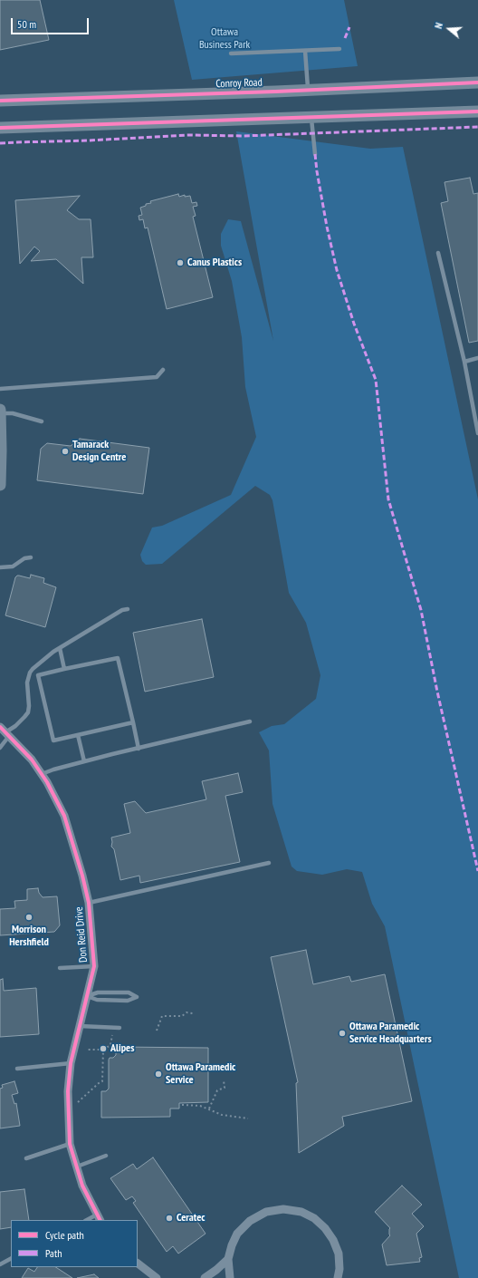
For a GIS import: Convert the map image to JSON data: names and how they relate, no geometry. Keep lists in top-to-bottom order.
{
  "streets": {
    "main road": ["Conroy Road"],
    "street": ["Don Reid Drive"]
  },
  "parks": ["Ottawa Business Park"],
  "places": [
    "Canus Plastics",
    "Tamarack Design Centre",
    "Morrison Hershfield",
    "Ottawa Paramedic Service Headquarters",
    "Alipes",
    "Ottawa Paramedic Service",
    "Ceratec"
  ],
  "legend": ["Cycle path", "Path"],
  "scale_bar": "50 m",
  "north": "left"
}
